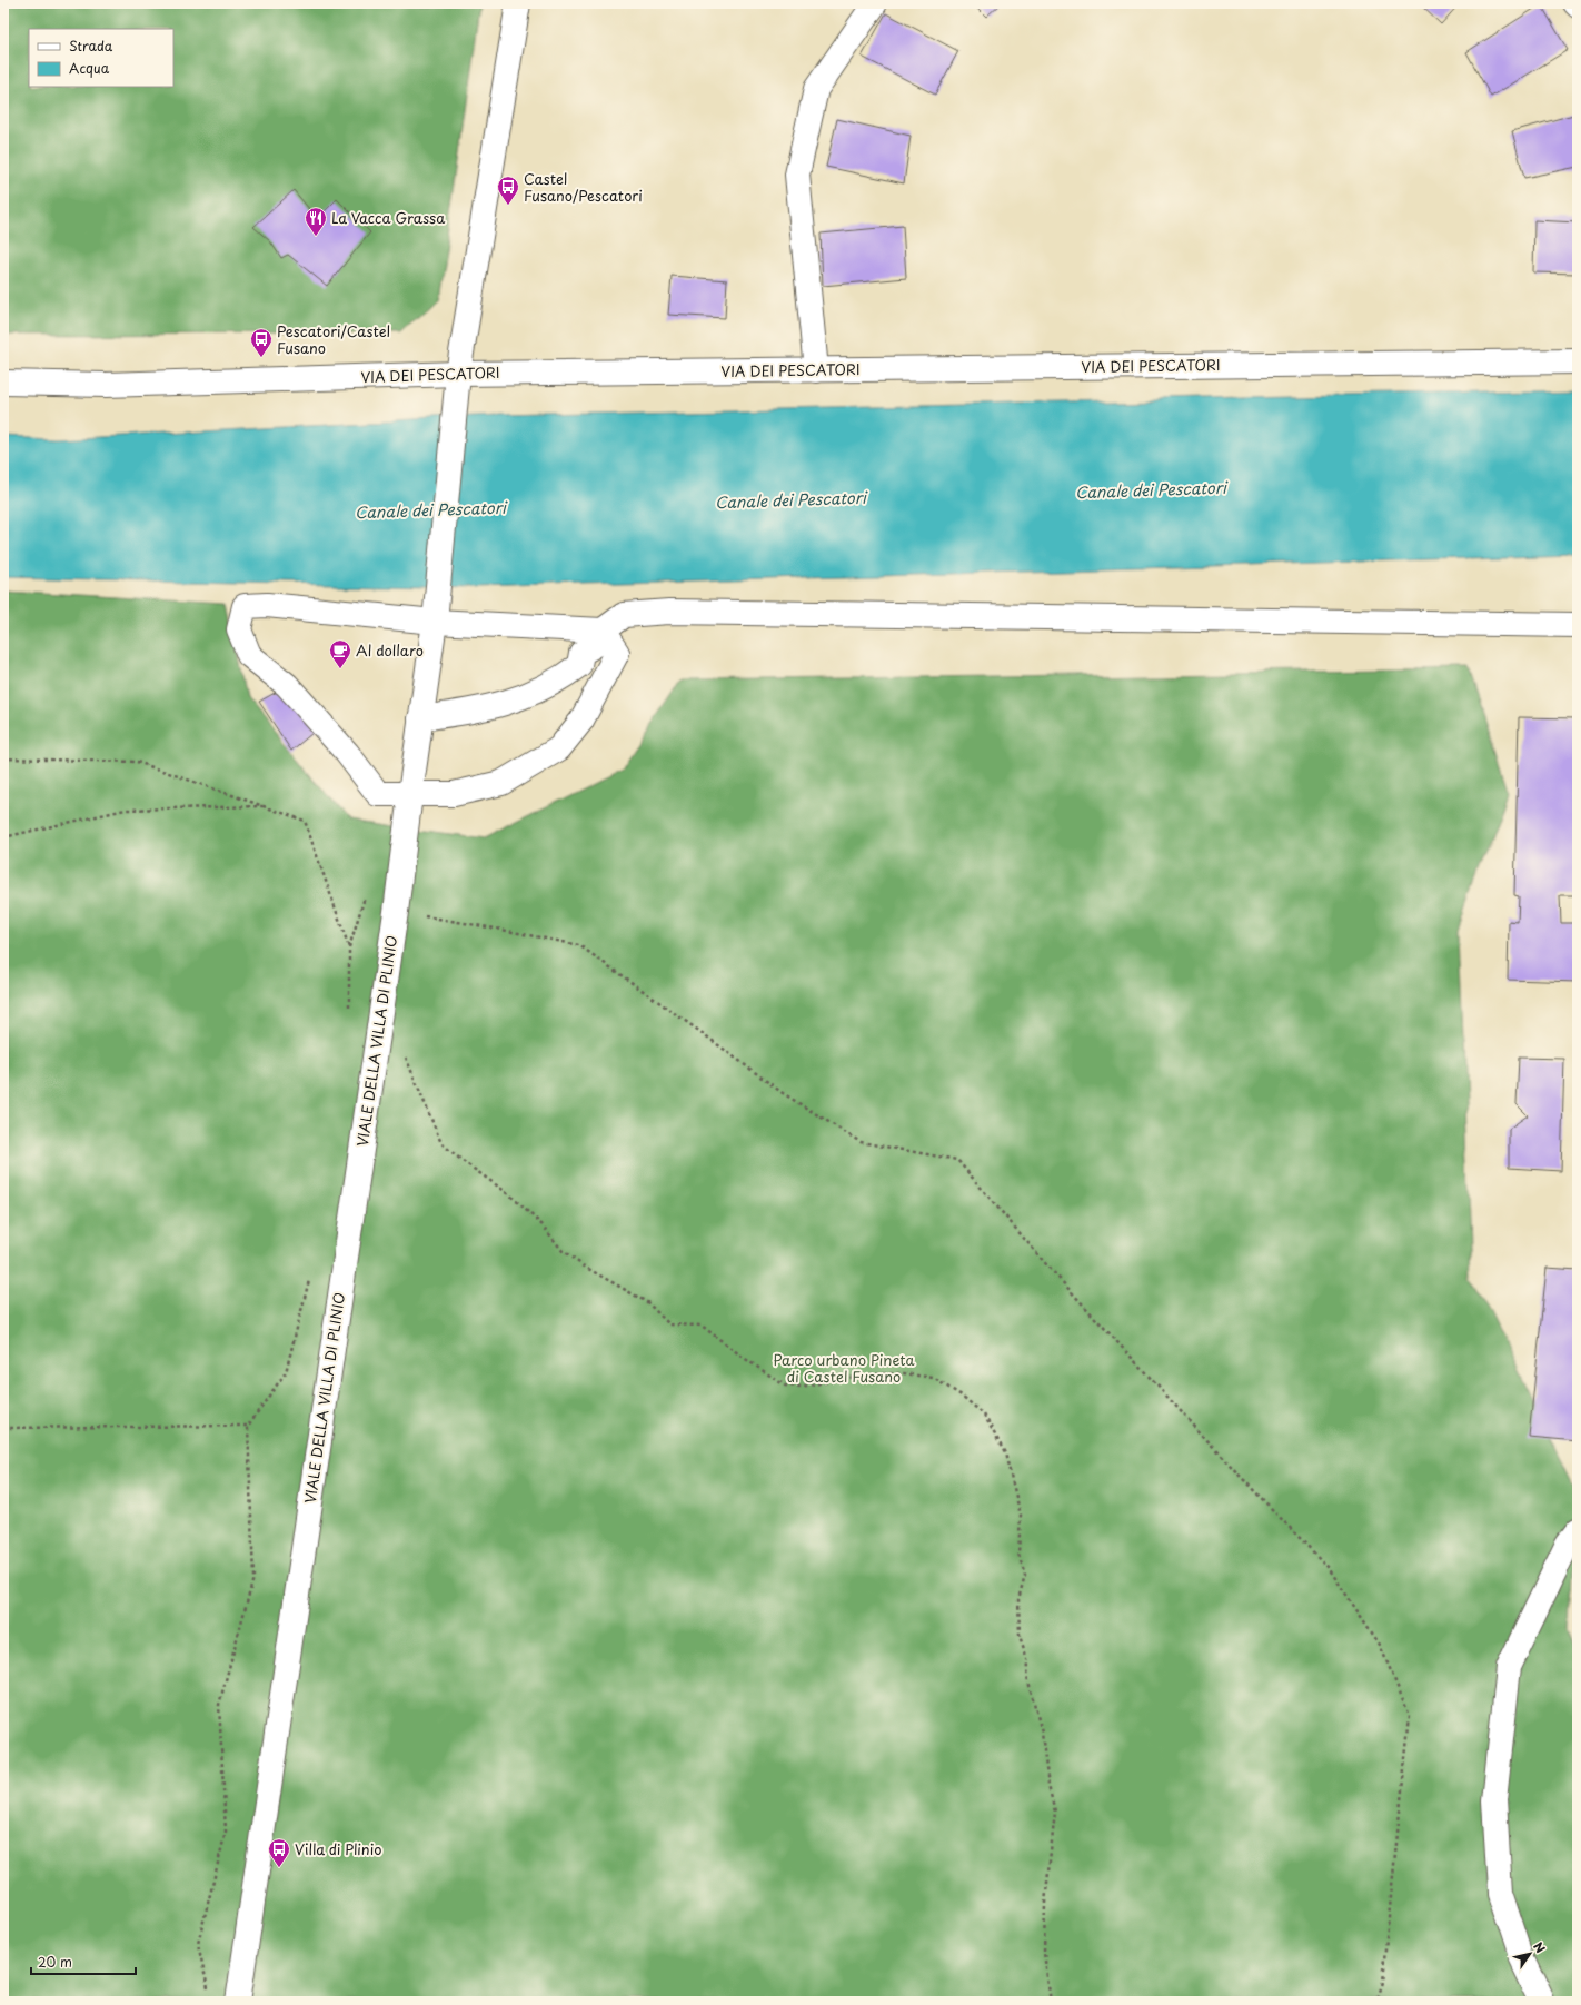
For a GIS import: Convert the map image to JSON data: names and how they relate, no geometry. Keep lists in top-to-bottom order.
{
  "streets": {
    "street": ["VIA DEI PESCATORI", "VIALE DELLA VILLA DI PLINIO"]
  },
  "crossings": [
    ["VIA DEI PESCATORI", "VIALE DELLA VILLA DI PLINIO"]
  ],
  "water": ["Canale dei Pescatori"],
  "parks": ["Parco urbano Pineta di Castel Fusano"],
  "places": {
    "bus stop": ["Castel Fusano/Pescatori", "Pescatori/Castel Fusano", "Villa di Plinio"],
    "restaurant": ["La Vacca Grassa"],
    "cafe": ["Al dollaro"]
  },
  "legend": ["Strada", "Acqua"],
  "scale_bar": "20 m",
  "north": "top right"
}
